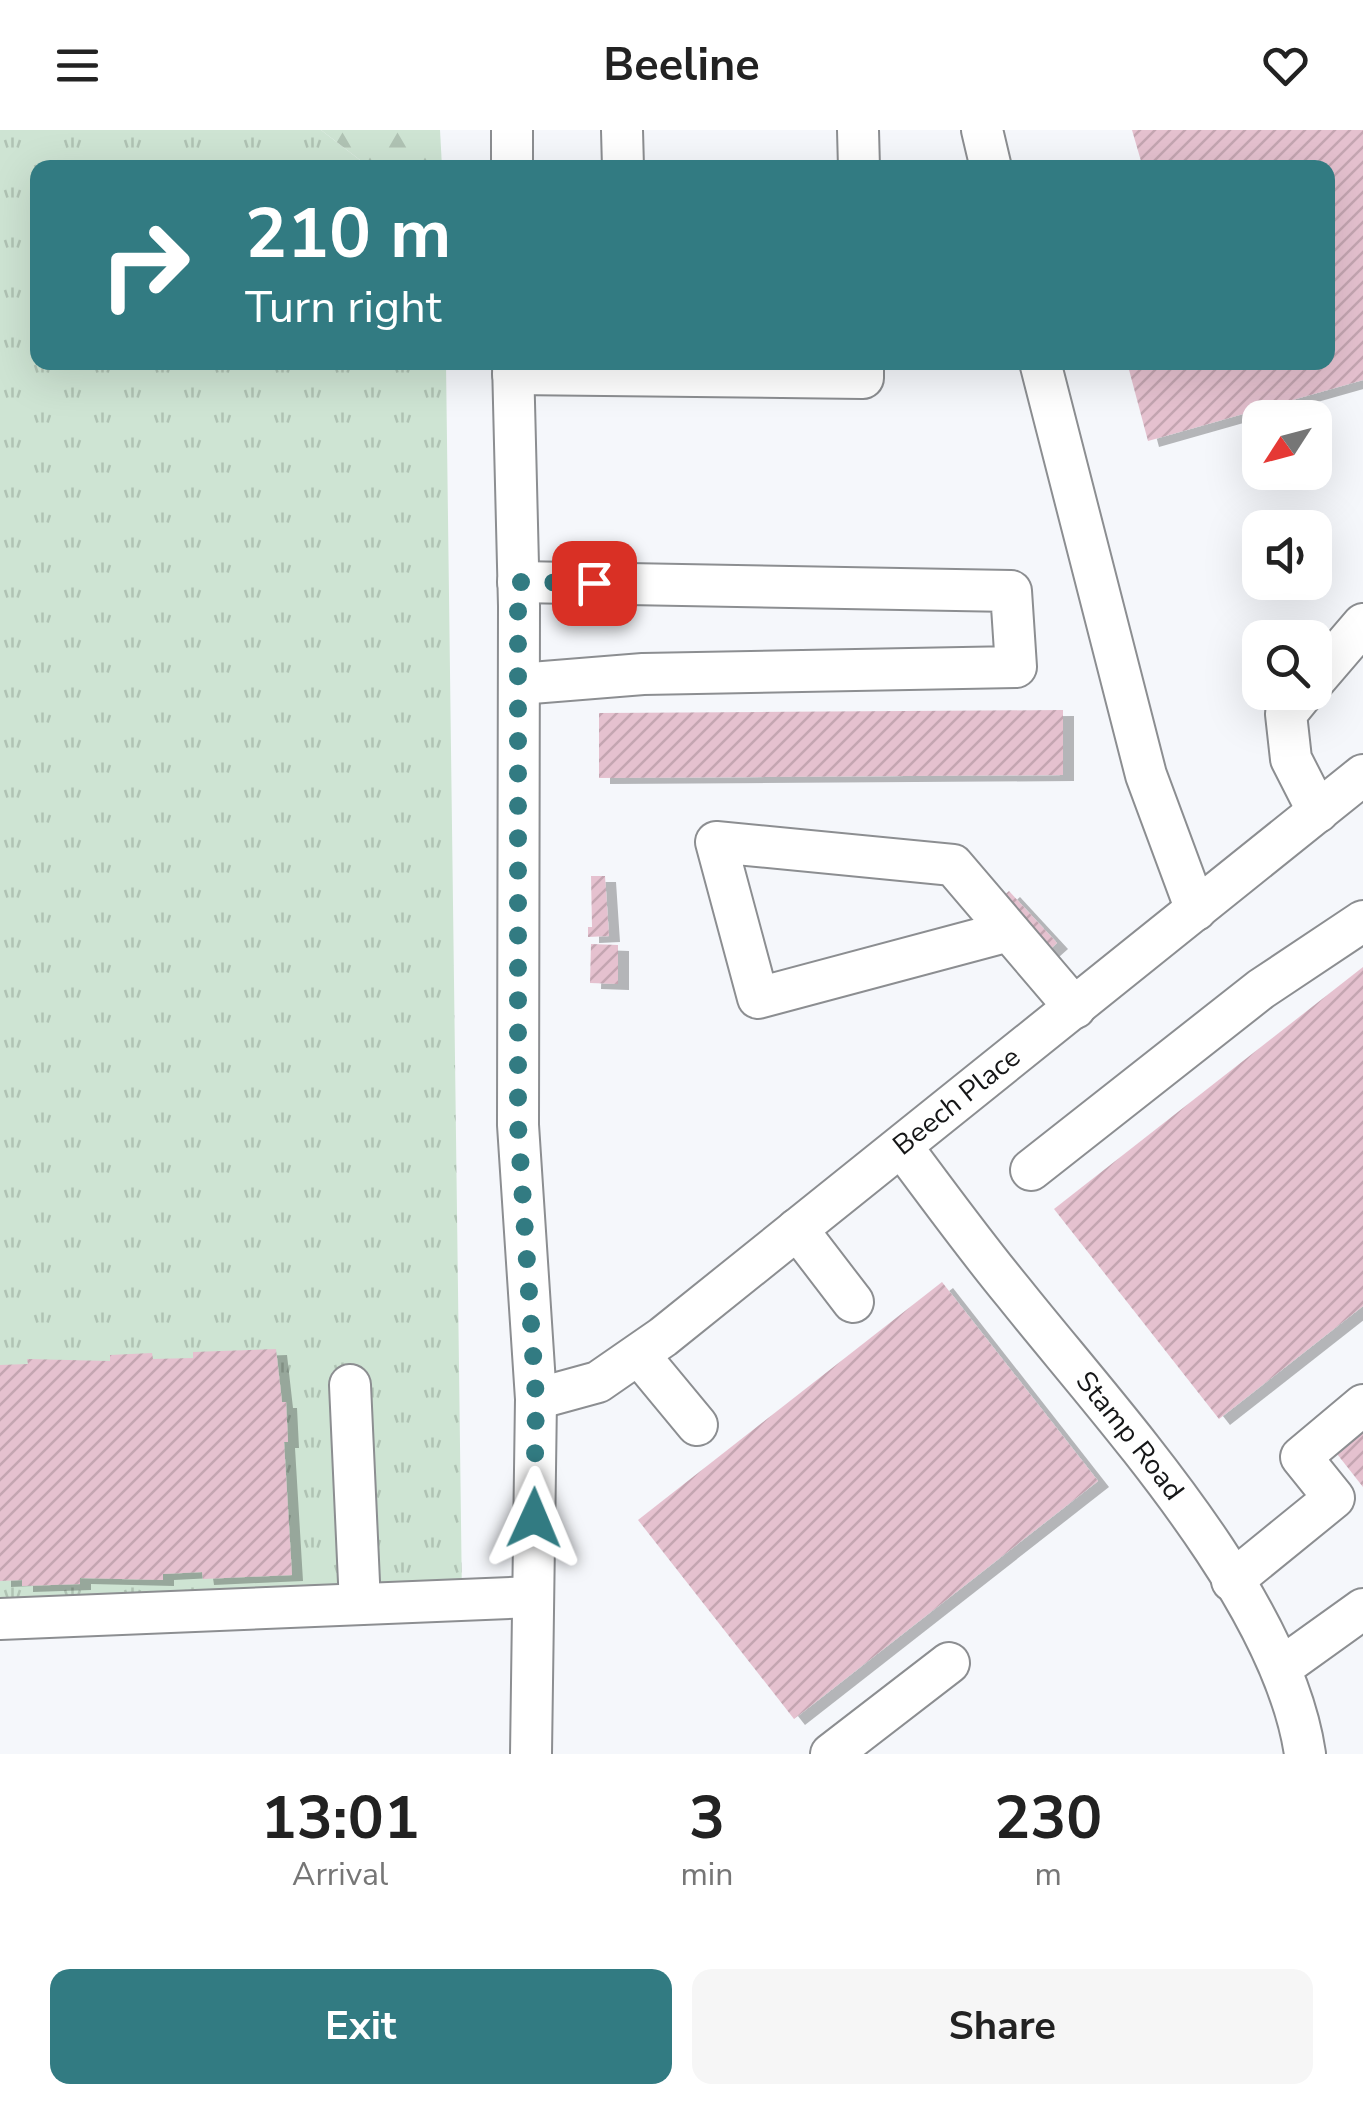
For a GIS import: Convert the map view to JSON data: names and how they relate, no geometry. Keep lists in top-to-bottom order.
{
  "streets": {
    "street": ["Beech Place", "Stamp Road"]
  },
  "crossings": [
    ["Beech Place", "Stamp Road"]
  ],
  "north": "bottom left",
  "page": {
    "header": "Beeline",
    "turn": ["210 m", "Turn right"],
    "eta": [
      "13:01",
      "Arrival",
      "3",
      "min",
      "230",
      "m"
    ],
    "buttons": ["Exit", "Share"]
  }
}
